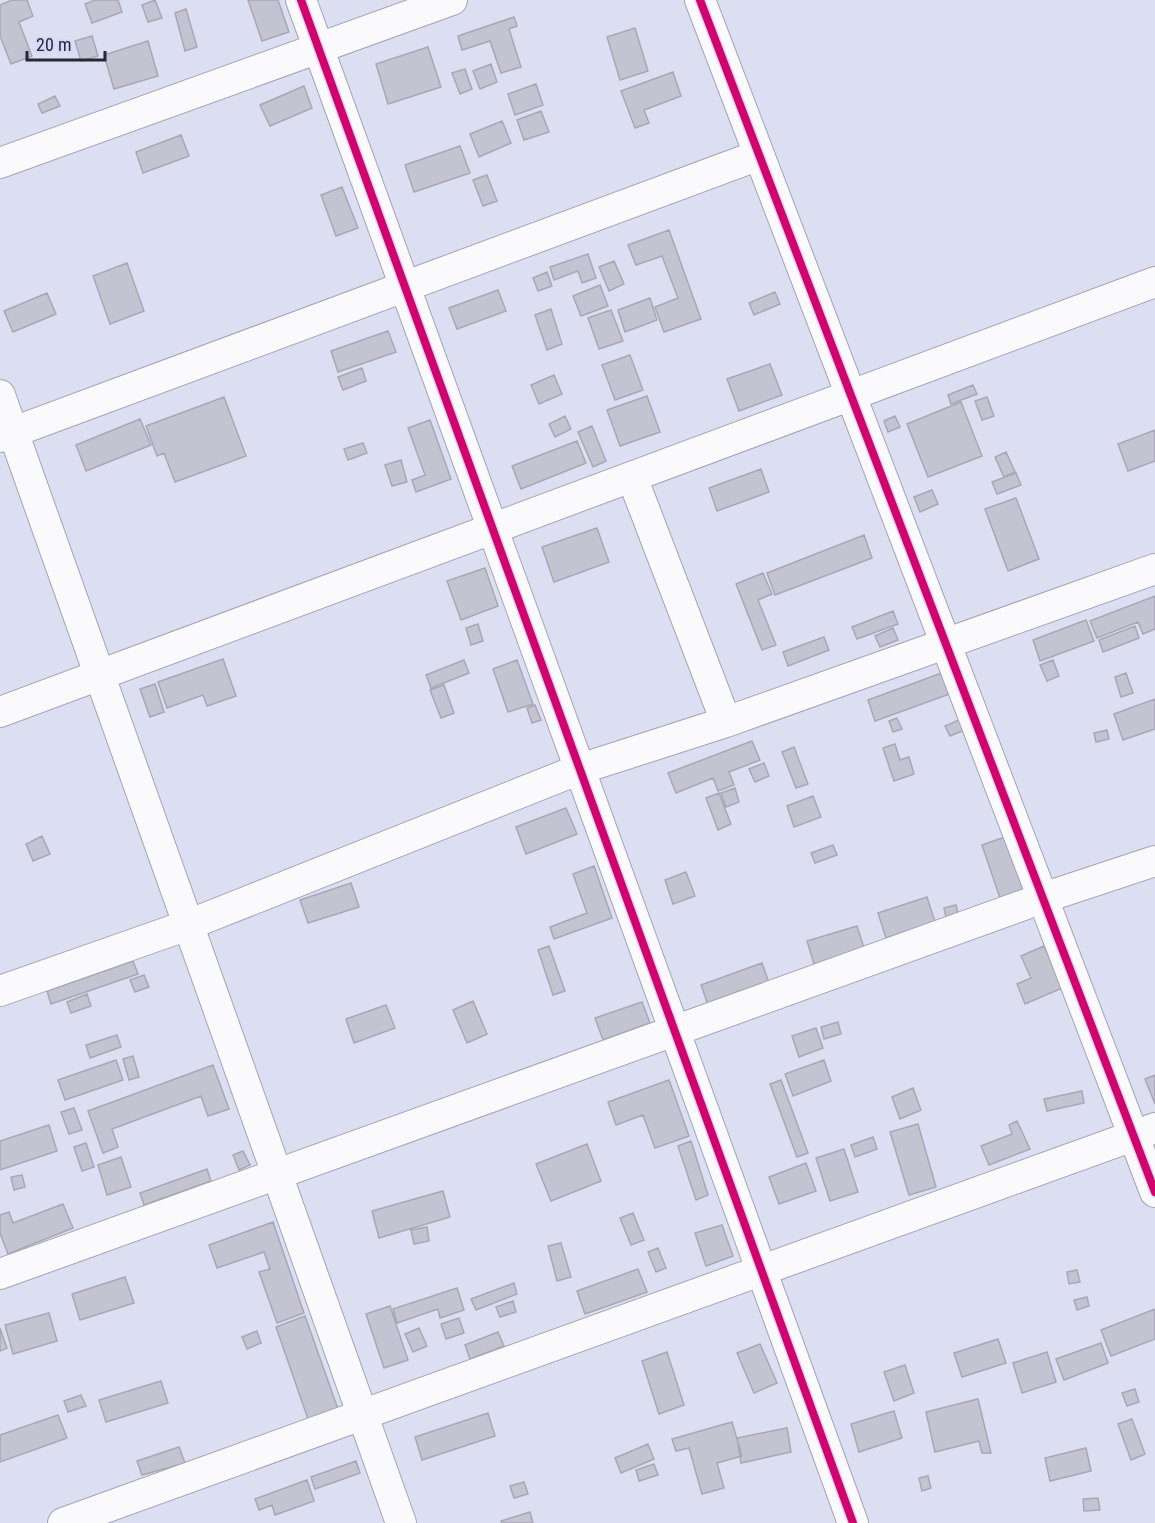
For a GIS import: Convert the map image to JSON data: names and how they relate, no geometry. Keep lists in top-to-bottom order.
{
  "scale_bar": "20 m"
}
